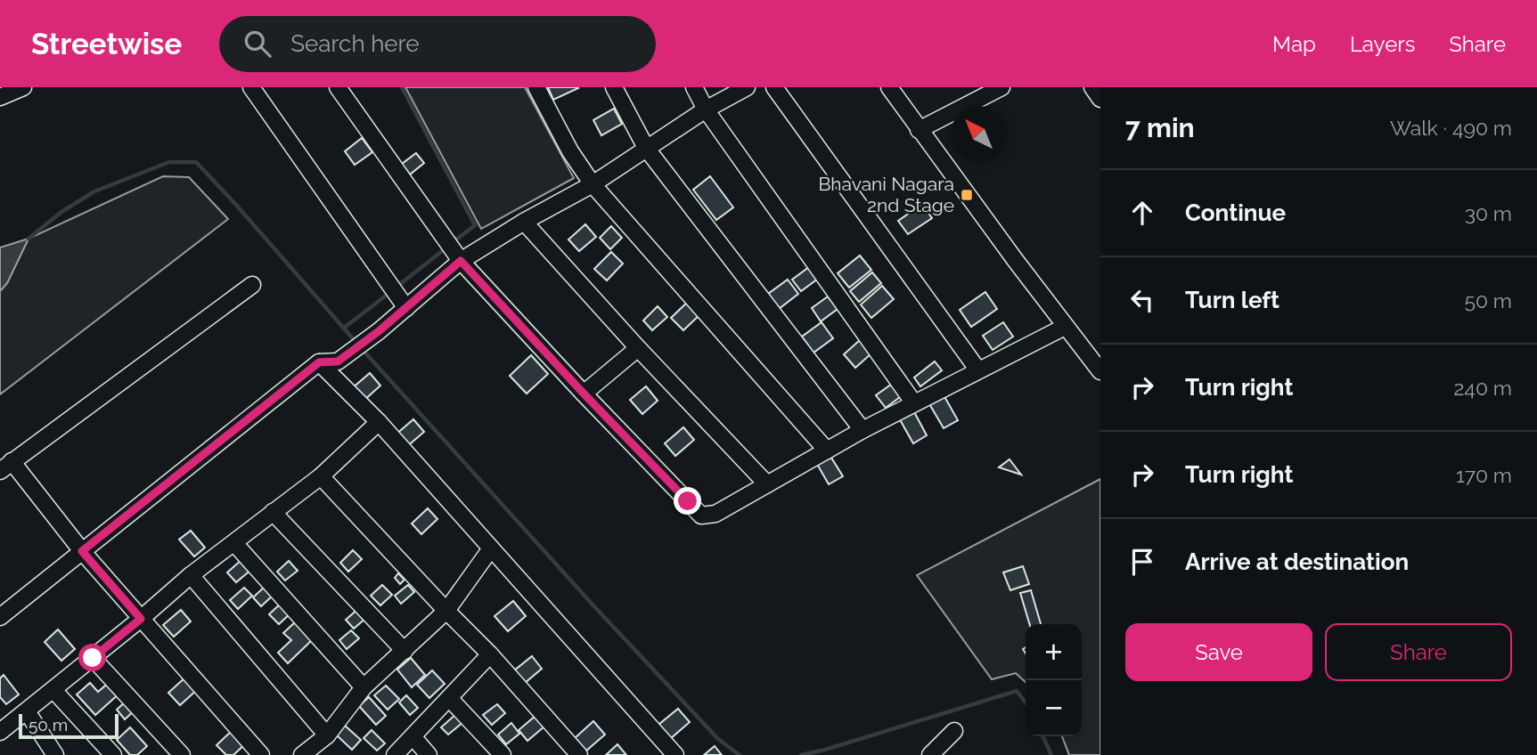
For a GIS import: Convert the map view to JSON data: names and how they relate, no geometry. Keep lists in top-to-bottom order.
{
  "places": {
    "transit": ["Bhavani Nagara 2nd Stage"]
  },
  "scale_bar": "50 m",
  "north": "top left",
  "page": {
    "header": "Streetwise",
    "search": "Search here",
    "nav": ["Map", "Layers", "Share"],
    "heading": ["7 min", "Walk · 490 m"],
    "list": [
      ["Continue", "30 m"],
      ["Turn left", "50 m"],
      ["Turn right", "240 m"],
      ["Turn right", "170 m"],
      "Arrive at destination"
    ],
    "buttons": ["Save", "Share"],
    "map_buttons": ["+", "−"],
    "scale": "50 m"
  }
}
